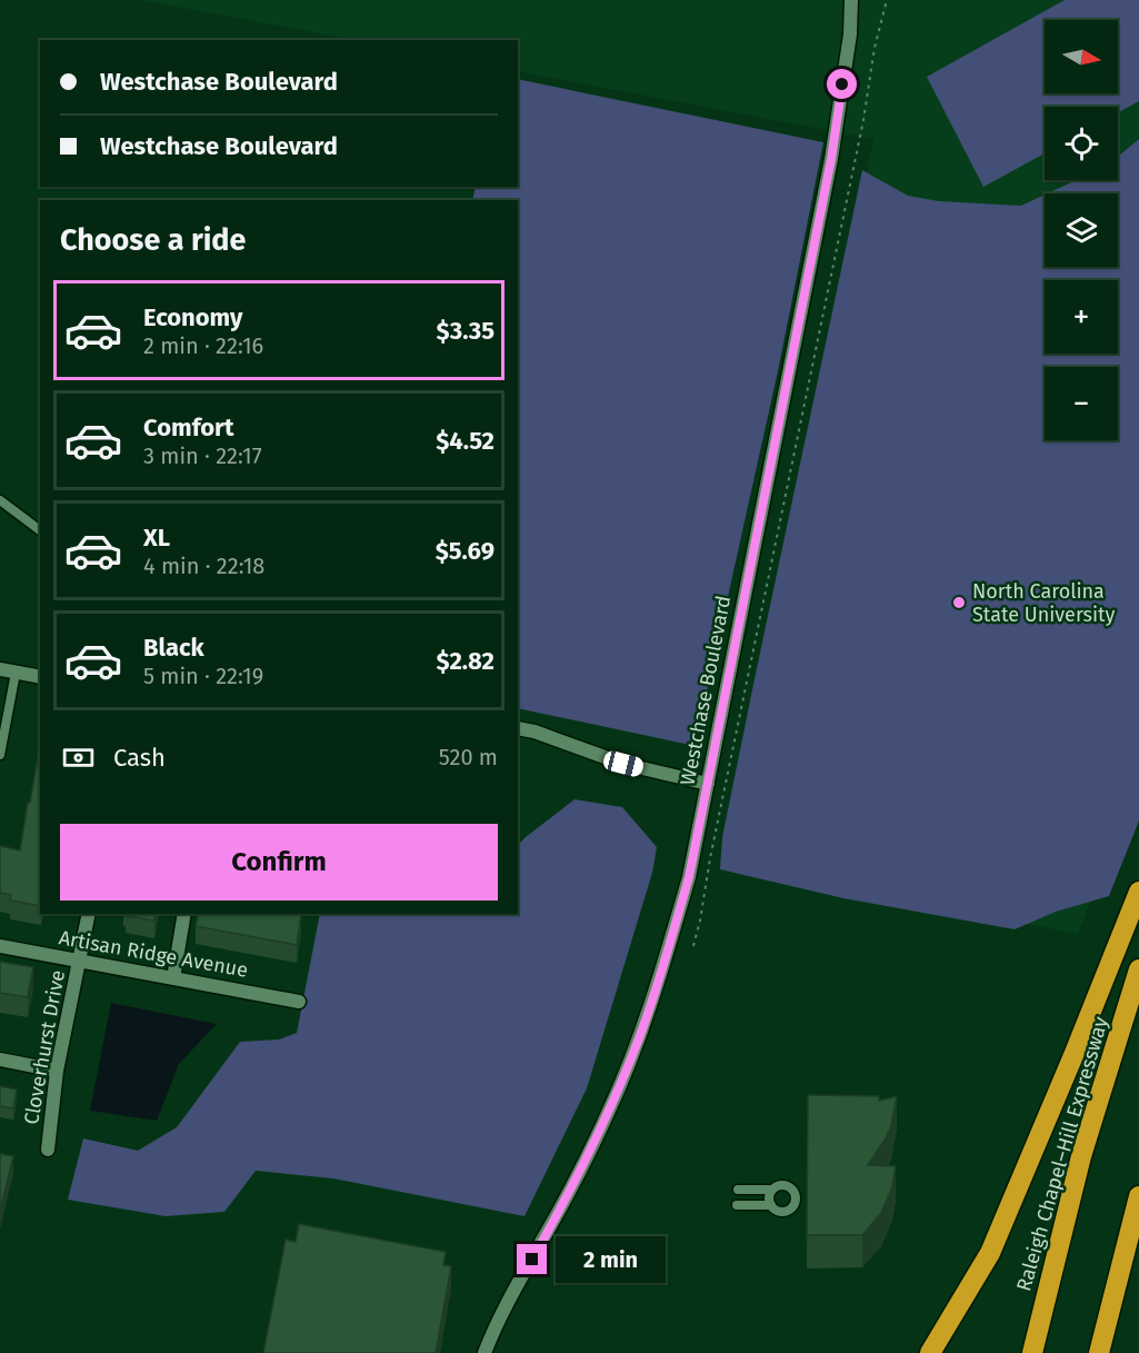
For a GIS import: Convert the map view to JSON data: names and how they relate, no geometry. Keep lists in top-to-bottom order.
{
  "streets": {
    "highway": ["Raleigh Chapel–Hill Expressway"],
    "street": ["Westchase Boulevard", "Artisan Ridge Avenue", "Cloverhurst Drive"]
  },
  "crossings": [
    ["Artisan Ridge Avenue", "Cloverhurst Drive"]
  ],
  "places": ["North Carolina State University"],
  "north": "right",
  "page": {
    "map_buttons": ["+", "−"],
    "banner": ["Westchase Boulevard", "Westchase Boulevard"],
    "heading": "Choose a ride",
    "list": [
      {
        "name": "Economy",
        "note": "2 min · 22:16",
        "value": "$3.35"
      },
      {
        "name": "Comfort",
        "note": "3 min · 22:17",
        "value": "$4.52"
      },
      {
        "name": "XL",
        "note": "4 min · 22:18",
        "value": "$5.69"
      },
      {
        "name": "Black",
        "note": "5 min · 22:19",
        "value": "$2.82"
      }
    ],
    "pay": ["Cash", "520 m"],
    "buttons": "Confirm",
    "bubble": "2 min"
  }
}
